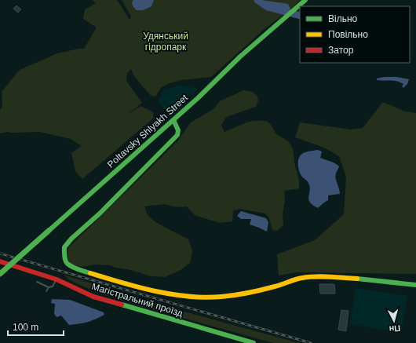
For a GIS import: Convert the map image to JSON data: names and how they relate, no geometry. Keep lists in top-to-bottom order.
{
  "streets": {
    "main road": ["Poltavsky Shlyakh Street", "Магістральний проїзд"]
  },
  "parks": ["Удянський гідропарк"],
  "legend": ["Вільно", "Повільно", "Затор"],
  "scale_bar": "100 m",
  "north": "bottom"
}
